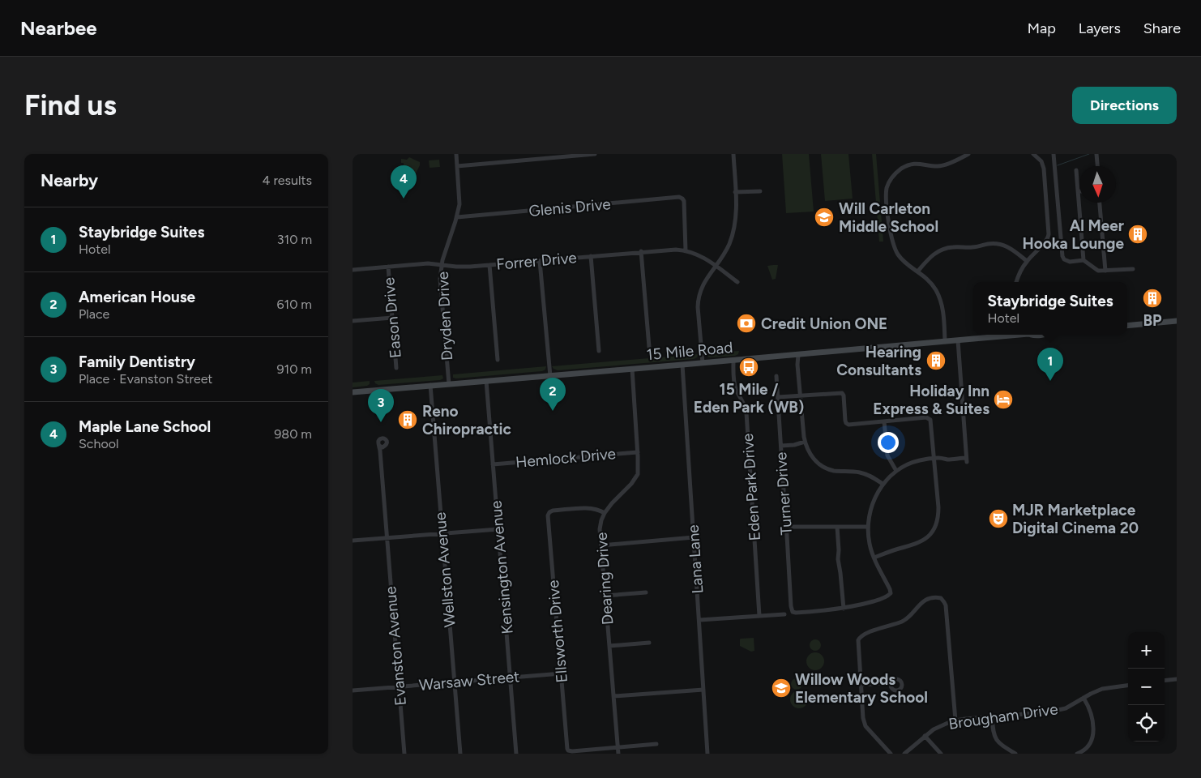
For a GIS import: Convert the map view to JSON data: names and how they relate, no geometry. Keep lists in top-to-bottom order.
{
  "streets": {
    "main road": ["15 Mile Road"],
    "street": [
      "Glenis Drive",
      "Forrer Drive",
      "Dryden Drive",
      "Eason Drive",
      "Hemlock Drive",
      "Eden Park Drive",
      "Turner Drive",
      "Lana Lane",
      "Kensington Avenue",
      "Wellston Avenue",
      "Dearing Drive",
      "Ellsworth Drive",
      "Evanston Avenue",
      "Warsaw Street",
      "Brougham Drive"
    ]
  },
  "crossings": [
    ["Glenis Drive", "Forrer Drive"],
    ["Glenis Drive", "Dryden Drive"],
    ["Forrer Drive", "Dryden Drive"],
    ["Forrer Drive", "Eason Drive"],
    ["Dryden Drive", "15 Mile Road"],
    ["15 Mile Road", "Eden Park Drive"],
    ["15 Mile Road", "Lana Lane"],
    ["15 Mile Road", "Kensington Avenue"],
    ["15 Mile Road", "Wellston Avenue"],
    ["15 Mile Road", "Dearing Drive"],
    ["Hemlock Drive", "Kensington Avenue"],
    ["Hemlock Drive", "Dearing Drive"],
    ["Kensington Avenue", "Warsaw Street"],
    ["Wellston Avenue", "Warsaw Street"],
    ["Dearing Drive", "Ellsworth Drive"],
    ["Ellsworth Drive", "Warsaw Street"],
    ["Evanston Avenue", "Warsaw Street"]
  ],
  "places": {
    "school or university": ["Will Carleton Middle School", "Willow Woods Elementary School"],
    "building": [
      "Al Meer Hooka Lounge",
      "BP",
      "Hearing Consultants",
      "Reno Chiropractic"
    ],
    "bank": ["Credit Union ONE"],
    "bus stop": ["15 Mile / Eden Park (WB)"],
    "hotel": ["Holiday Inn Express & Suites"],
    "theatre": ["MJR Marketplace Digital Cinema 20"]
  },
  "north": "bottom",
  "page": {
    "header": "Nearbee",
    "nav": ["Map", "Layers", "Share"],
    "buttons": "Directions",
    "title": "Find us",
    "heading": ["Nearby", "4 results"],
    "pins": [
      "4",
      "1",
      "2",
      "3"
    ],
    "list": [
      {
        "mark": "1",
        "name": "Staybridge Suites",
        "note": "Hotel",
        "value": "310 m"
      },
      {
        "mark": "2",
        "name": "American House",
        "note": "Place",
        "value": "610 m"
      },
      {
        "mark": "3",
        "name": "Family Dentistry",
        "note": "Place · Evanston Street",
        "value": "910 m"
      },
      {
        "mark": "4",
        "name": "Maple Lane School",
        "note": "School",
        "value": "980 m"
      }
    ],
    "popup": ["Staybridge Suites", "Hotel"],
    "map_buttons": ["+", "−"]
  }
}
